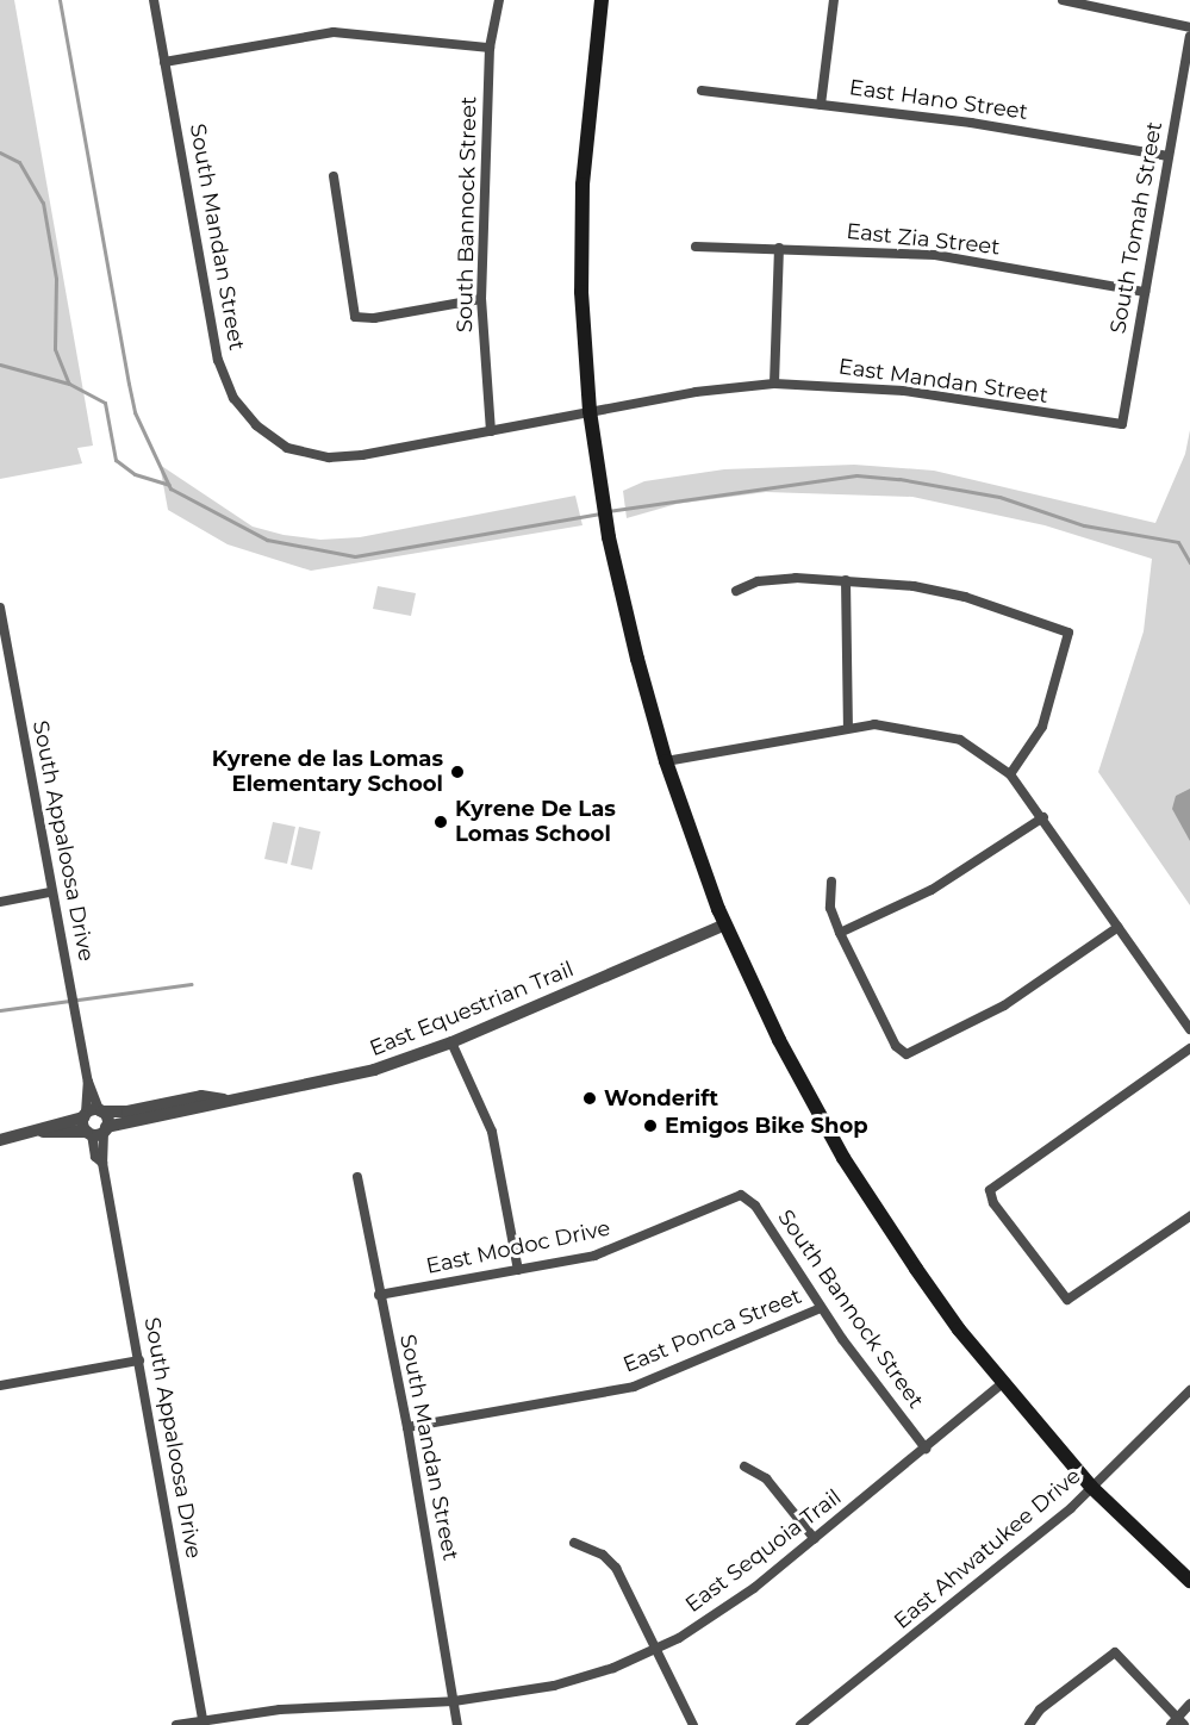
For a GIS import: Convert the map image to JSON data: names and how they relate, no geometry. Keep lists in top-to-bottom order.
{
  "streets": {
    "street": [
      "East Hano Street",
      "South Bannock Street",
      "South Tomah Street",
      "South Mandan Street",
      "East Zia Street",
      "East Mandan Street",
      "South Appaloosa Drive",
      "East Equestrian Trail",
      "East Modoc Drive",
      "East Ponca Street",
      "East Ahwatukee Drive",
      "East Sequoia Trail"
    ]
  },
  "crossings": [
    ["East Hano Street", "South Tomah Street"],
    ["South Bannock Street", "South Mandan Street"],
    ["South Bannock Street", "East Modoc Drive"],
    ["South Bannock Street", "East Ponca Street"],
    ["South Bannock Street", "East Sequoia Trail"],
    ["South Tomah Street", "East Zia Street"],
    ["South Tomah Street", "East Mandan Street"],
    ["South Mandan Street", "East Mandan Street"],
    ["South Mandan Street", "East Modoc Drive"],
    ["South Mandan Street", "East Ponca Street"],
    ["South Mandan Street", "East Sequoia Trail"],
    ["South Appaloosa Drive", "East Equestrian Trail"],
    ["South Appaloosa Drive", "East Sequoia Trail"]
  ],
  "places": [
    "Kyrene de las Lomas Elementary School",
    "Kyrene De Las Lomas School",
    "Wonderift",
    "Emigos Bike Shop"
  ]
}
